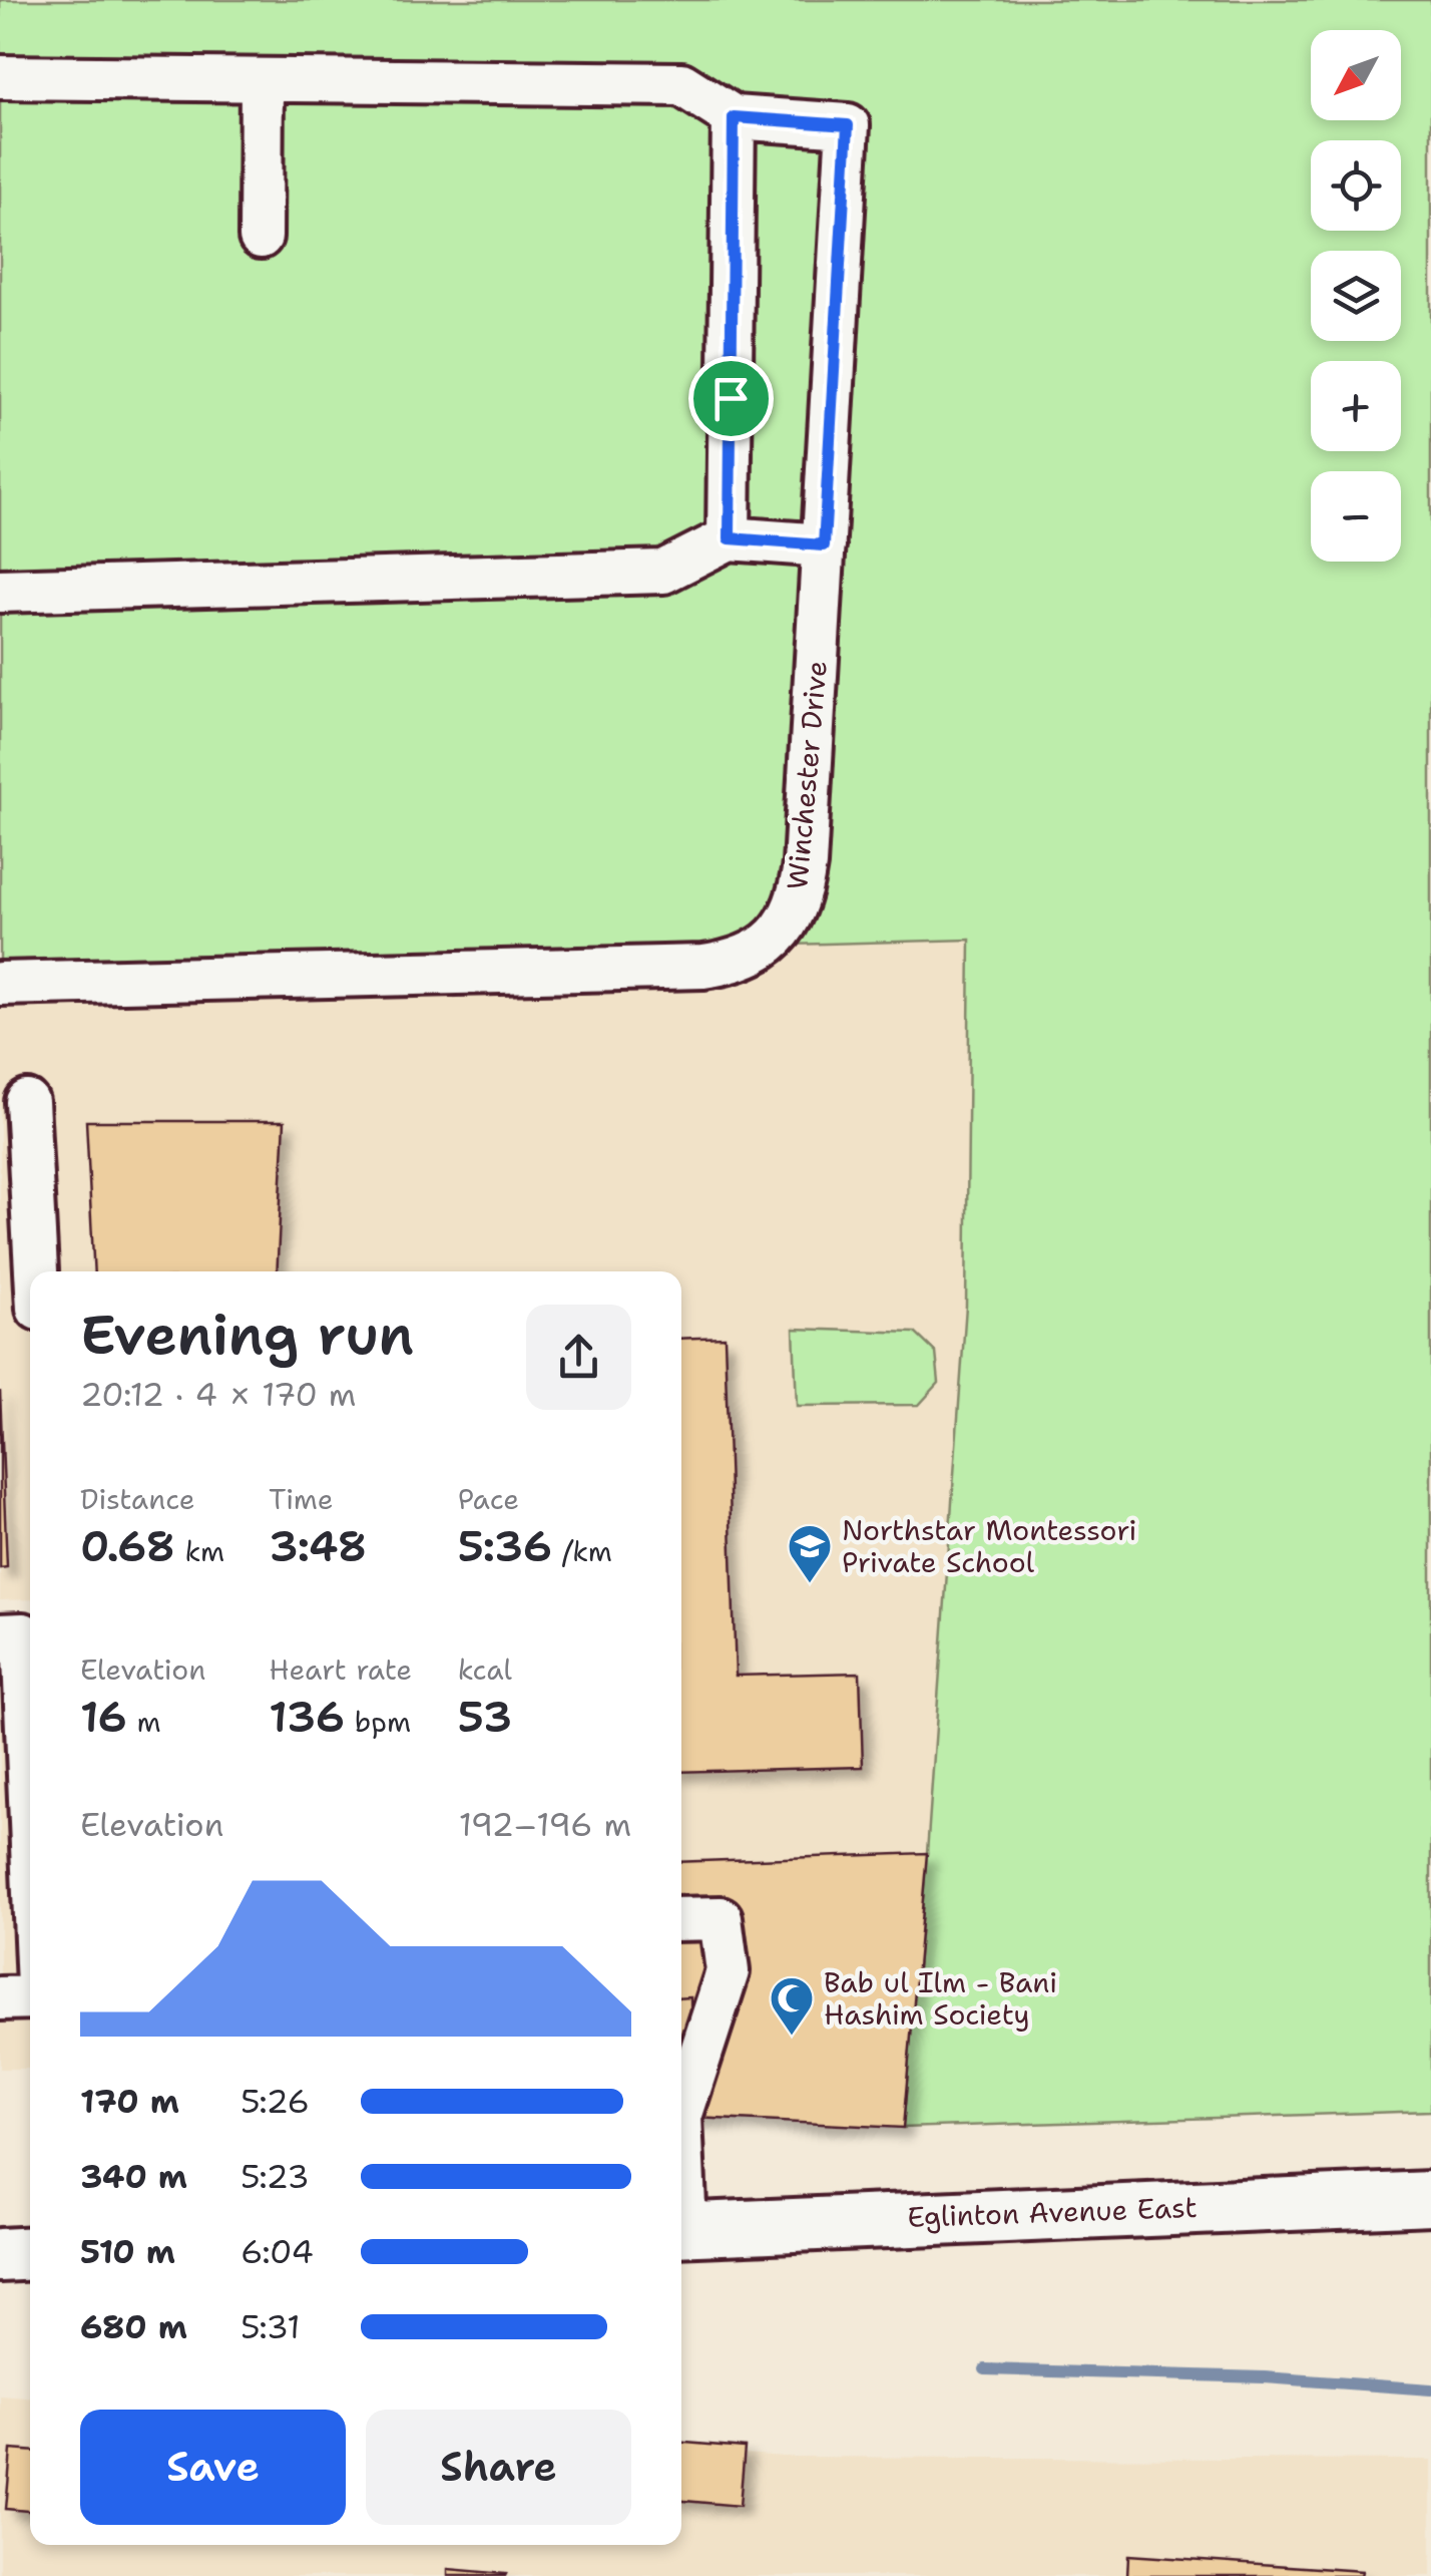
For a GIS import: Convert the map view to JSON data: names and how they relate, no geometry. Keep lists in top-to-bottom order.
{
  "streets": {
    "main road": ["Eglinton Avenue East"],
    "street": ["Winchester Drive"]
  },
  "places": {
    "school or university": ["Northstar Montessori Private School"],
    "mosque": ["Bab ul Ilm - Bani Hashim Society"]
  },
  "north": "bottom left",
  "page": {
    "map_buttons": ["+", "−"],
    "heading": ["Evening run", "20:12 · 4 × 170 m"],
    "stats": [
      ["Distance", "0.68 km"],
      ["Time", "3:48"],
      ["Pace", "5:36 /km"],
      ["Elevation", "16 m"],
      ["Heart rate", "136 bpm"],
      ["kcal", "53"]
    ],
    "chart": ["Elevation", "192–196 m"],
    "list": [
      {
        "name": "170 m",
        "note": "5:26"
      },
      {
        "name": "340 m",
        "note": "5:23"
      },
      {
        "name": "510 m",
        "note": "6:04"
      },
      {
        "name": "680 m",
        "note": "5:31"
      }
    ],
    "buttons": ["Save", "Share"]
  }
}
